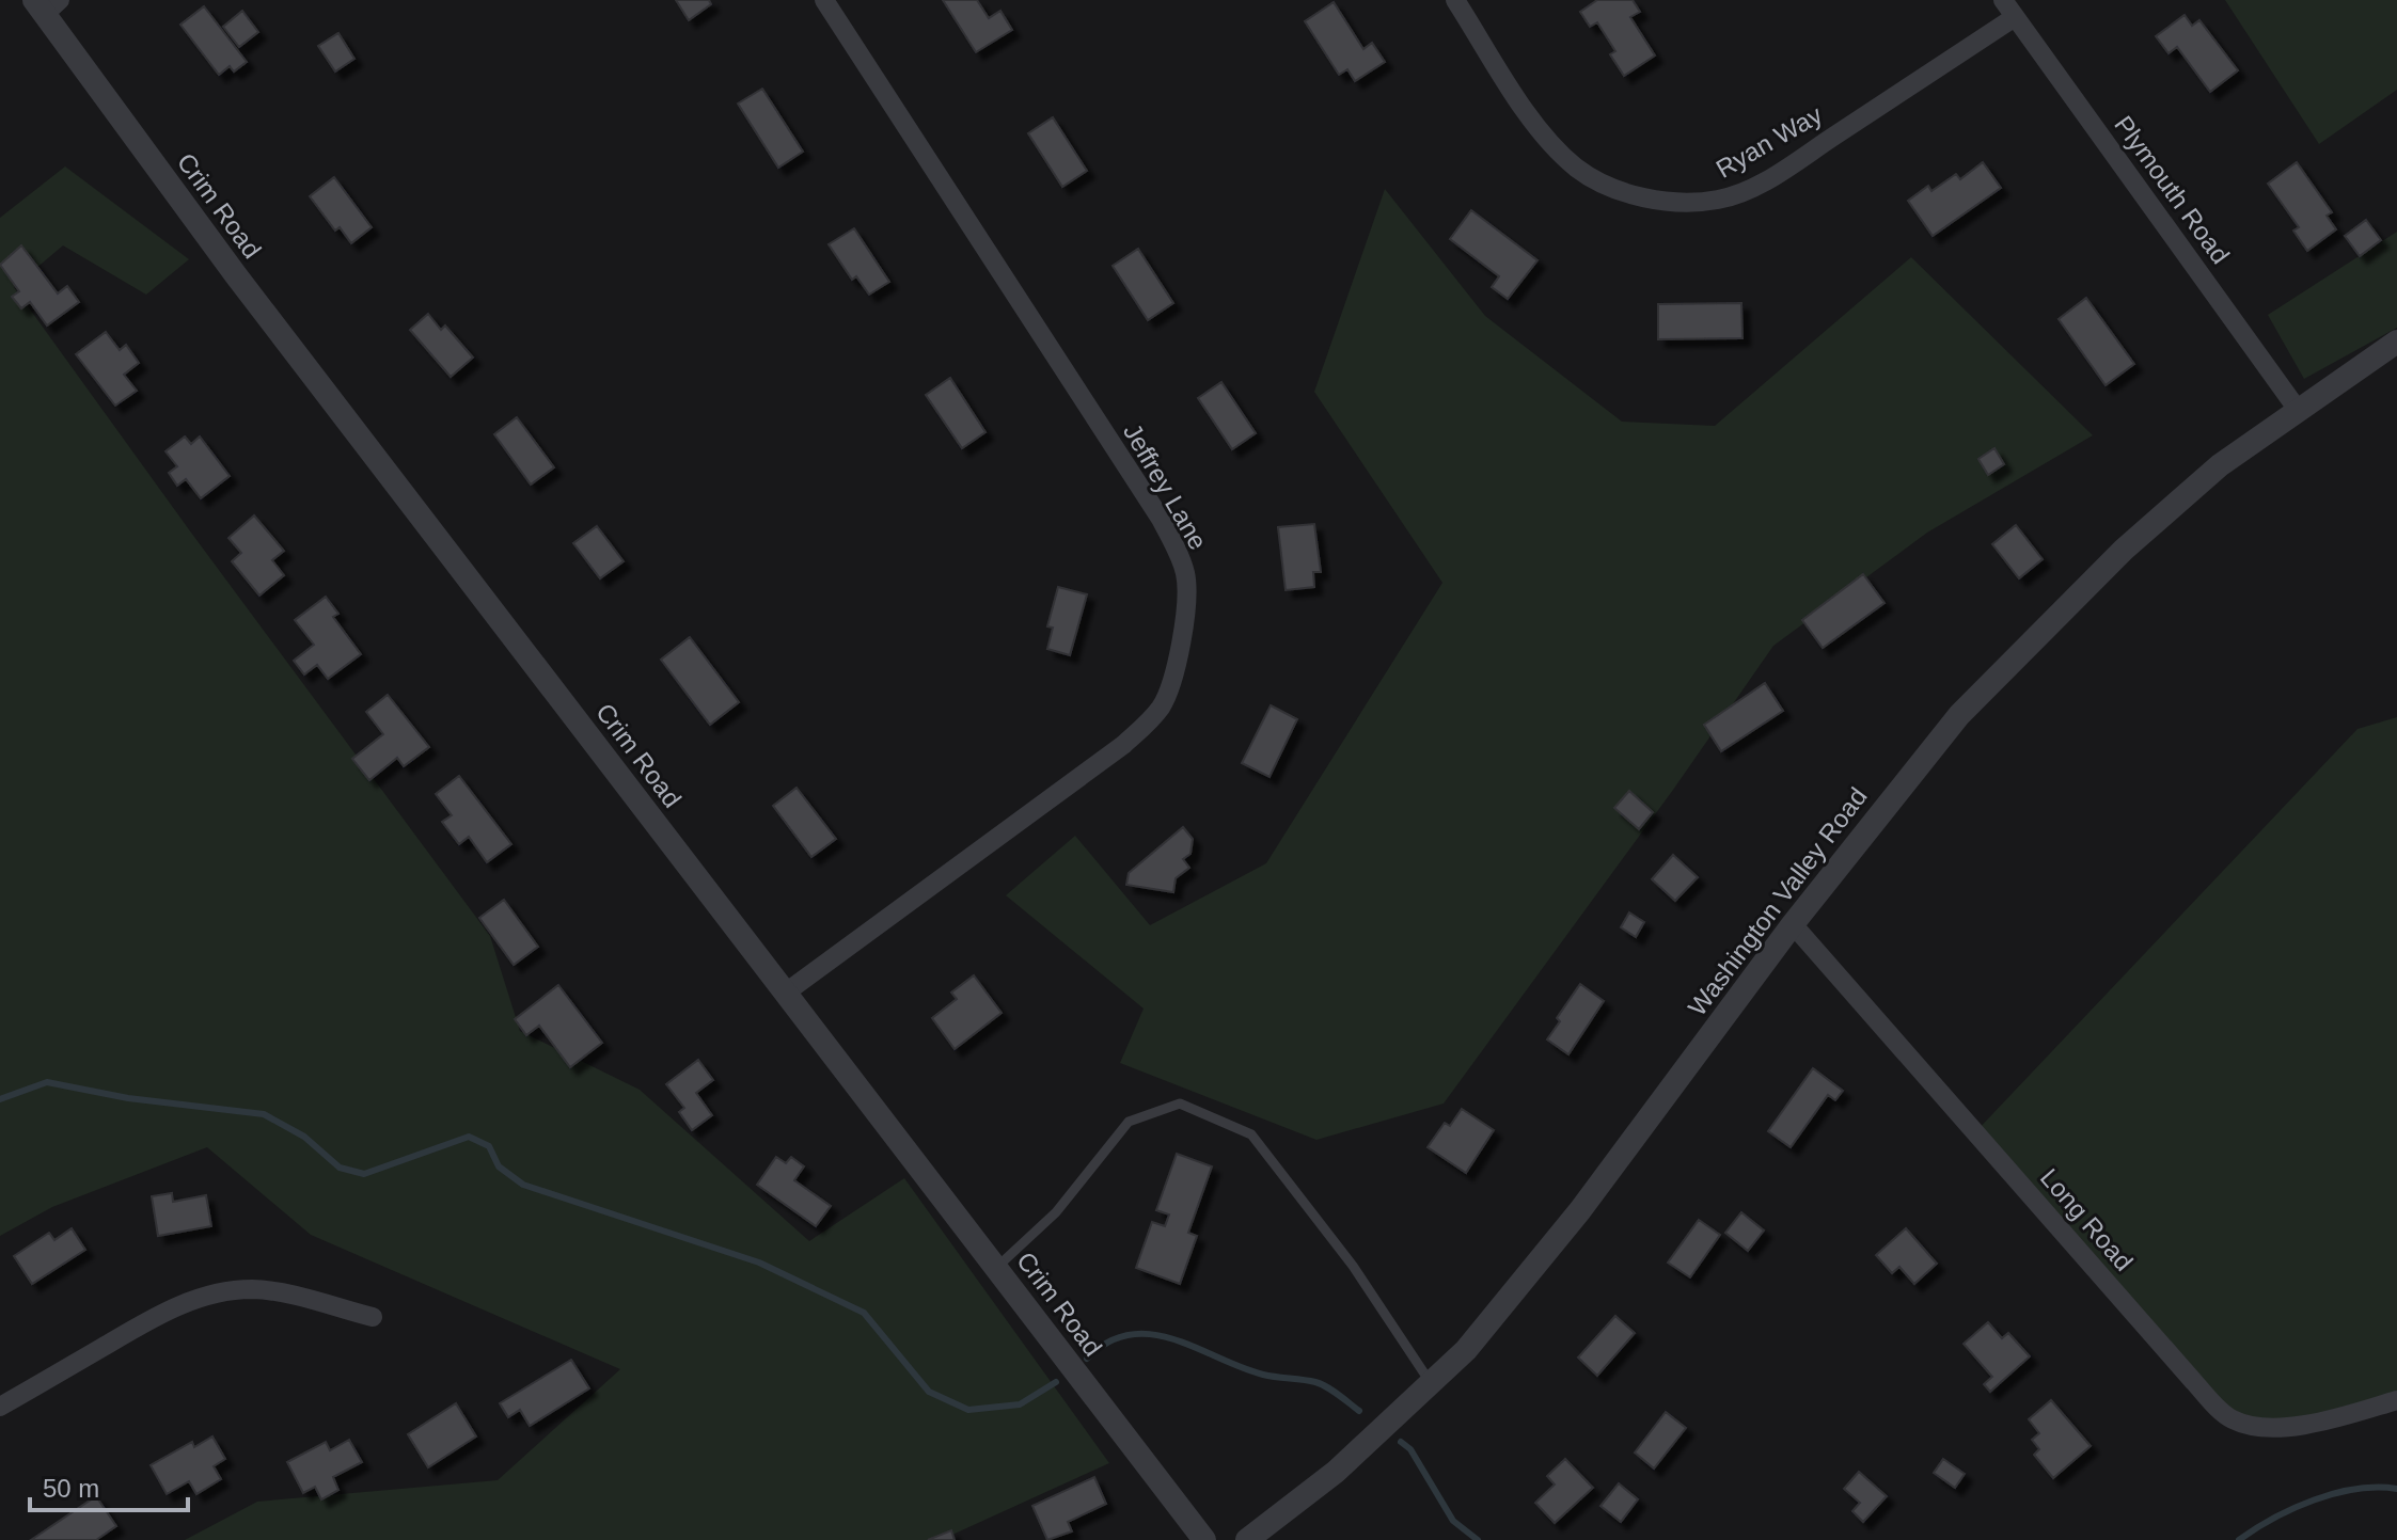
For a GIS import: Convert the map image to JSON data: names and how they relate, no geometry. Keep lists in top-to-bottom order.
{
  "streets": {
    "street": [
      "Ryan Way",
      "Plymouth Road",
      "Crim Road",
      "Jeffrey Lane",
      "Washington Valley Road",
      "Long Road"
    ]
  },
  "crossings": [
    ["Ryan Way", "Plymouth Road"],
    ["Plymouth Road", "Washington Valley Road"],
    ["Crim Road", "Jeffrey Lane"],
    ["Washington Valley Road", "Long Road"]
  ],
  "scale_bar": "50 m"
}
